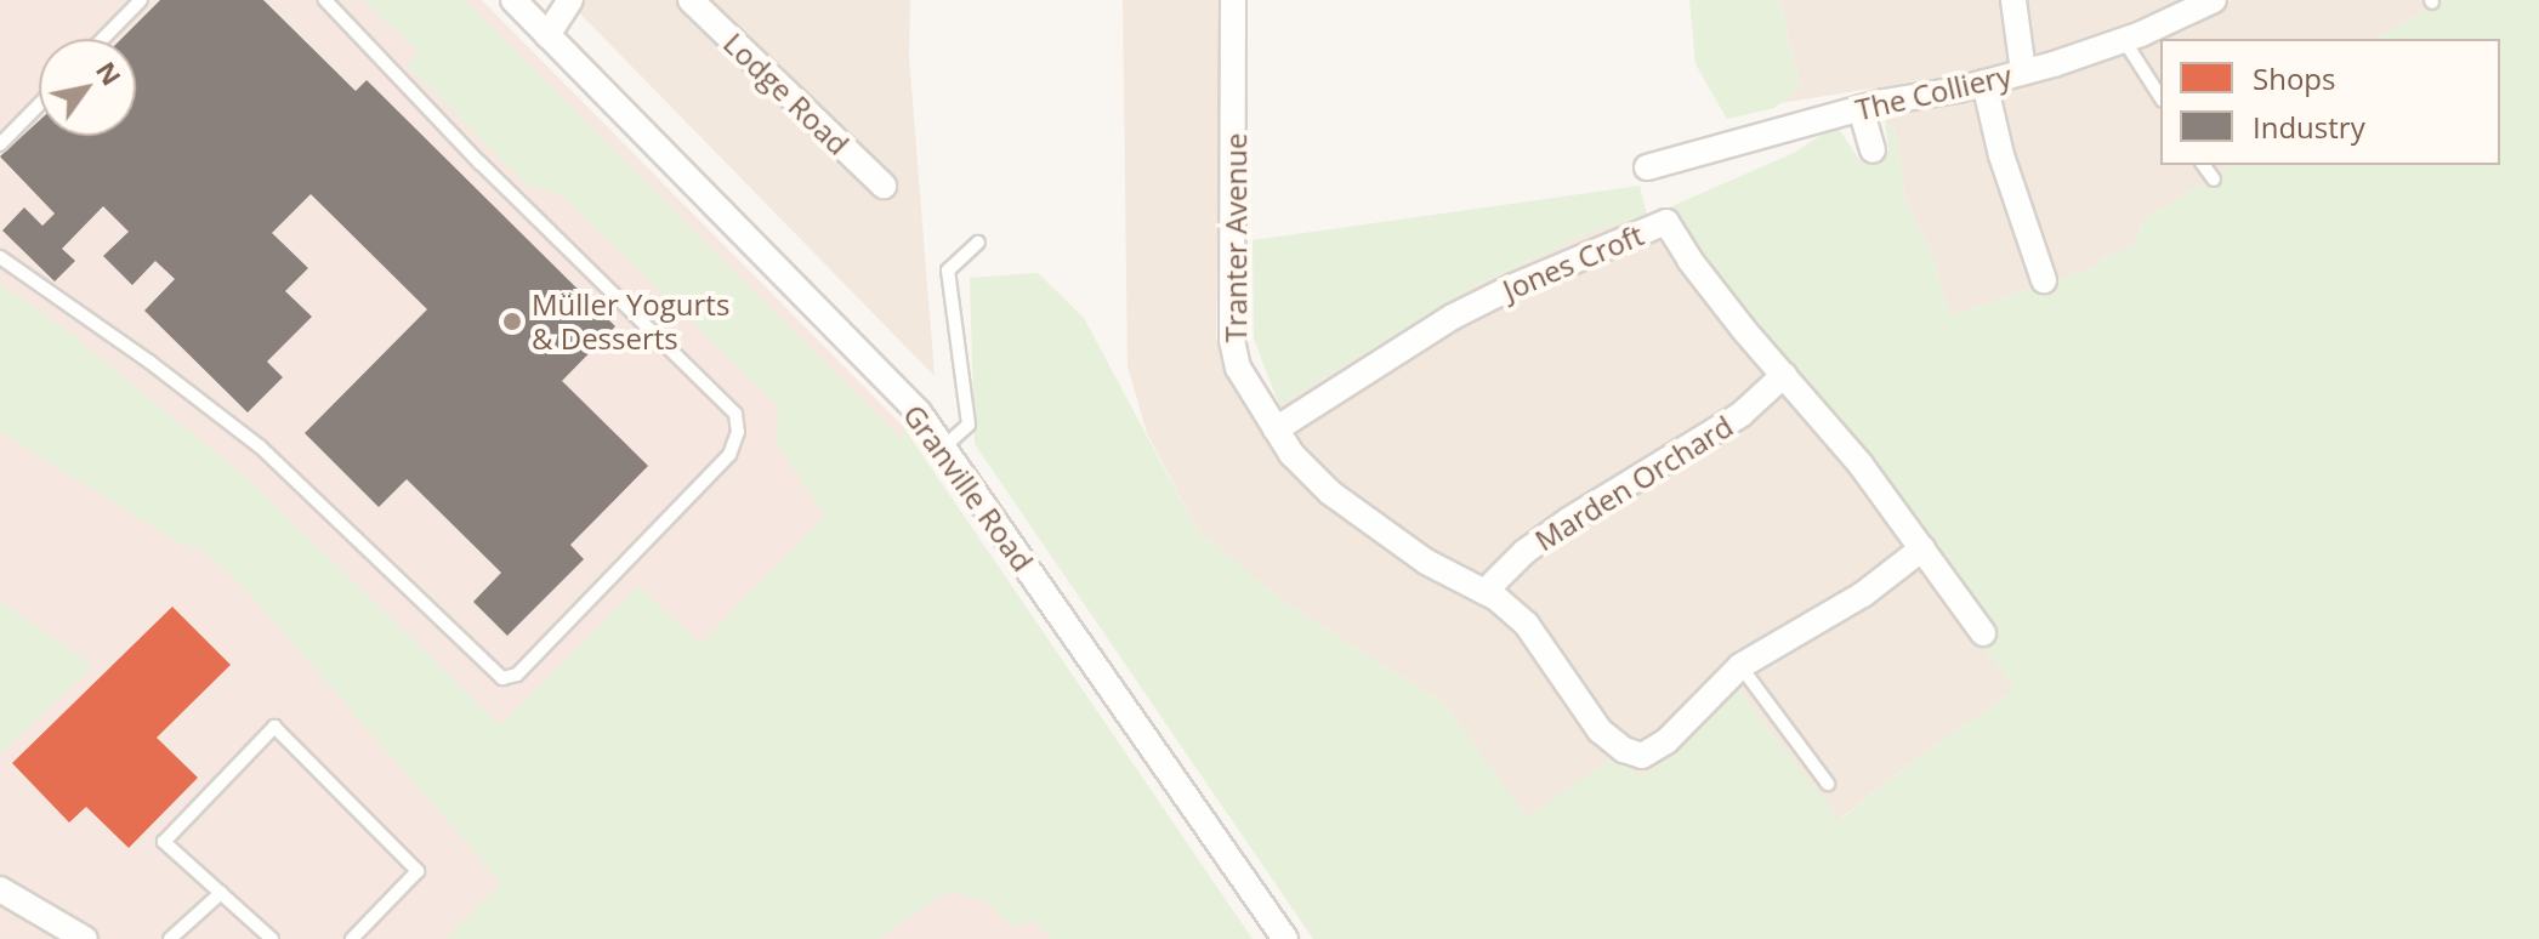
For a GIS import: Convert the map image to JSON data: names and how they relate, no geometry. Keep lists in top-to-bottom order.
{
  "streets": {
    "street": [
      "The Colliery",
      "Lodge Road",
      "Tranter Avenue",
      "Jones Croft",
      "Marden Orchard",
      "Granville Road"
    ]
  },
  "crossings": [
    ["Tranter Avenue", "Jones Croft"],
    ["Tranter Avenue", "Marden Orchard"],
    ["Jones Croft", "Marden Orchard"]
  ],
  "places": ["Müller Yogurts & Desserts"],
  "legend": ["Shops", "Industry"],
  "north": "top right"
}
